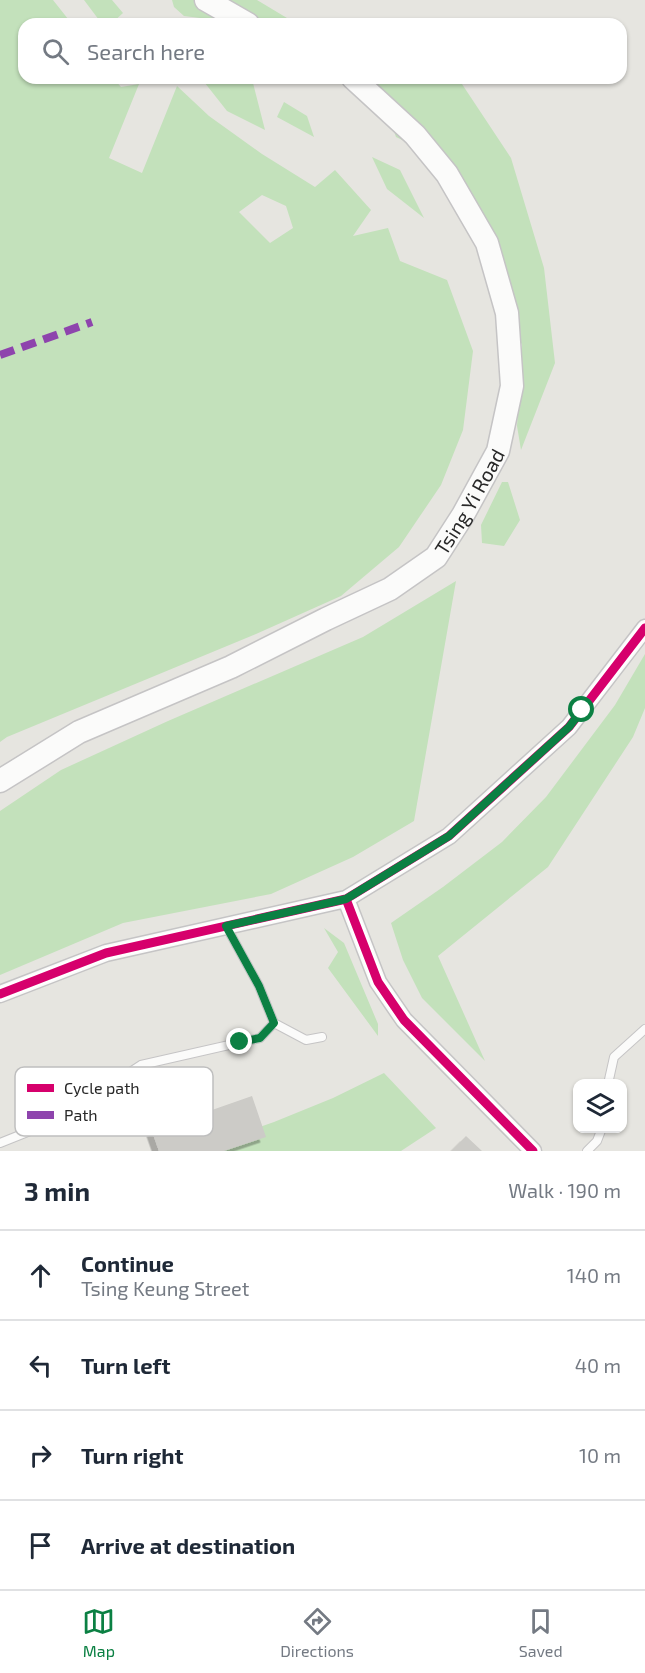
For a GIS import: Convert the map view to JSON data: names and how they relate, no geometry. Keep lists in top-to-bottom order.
{
  "streets": {
    "main road": ["Tsing Yi Road"]
  },
  "legend": ["Cycle path", "Path"],
  "page": {
    "search": "Search here",
    "heading": ["3 min", "Walk · 190 m"],
    "list": [
      ["Continue", "Tsing Keung Street", "140 m"],
      ["Turn left", "40 m"],
      ["Turn right", "10 m"],
      "Arrive at destination"
    ],
    "nav": ["Map", "Directions", "Saved"]
  }
}
